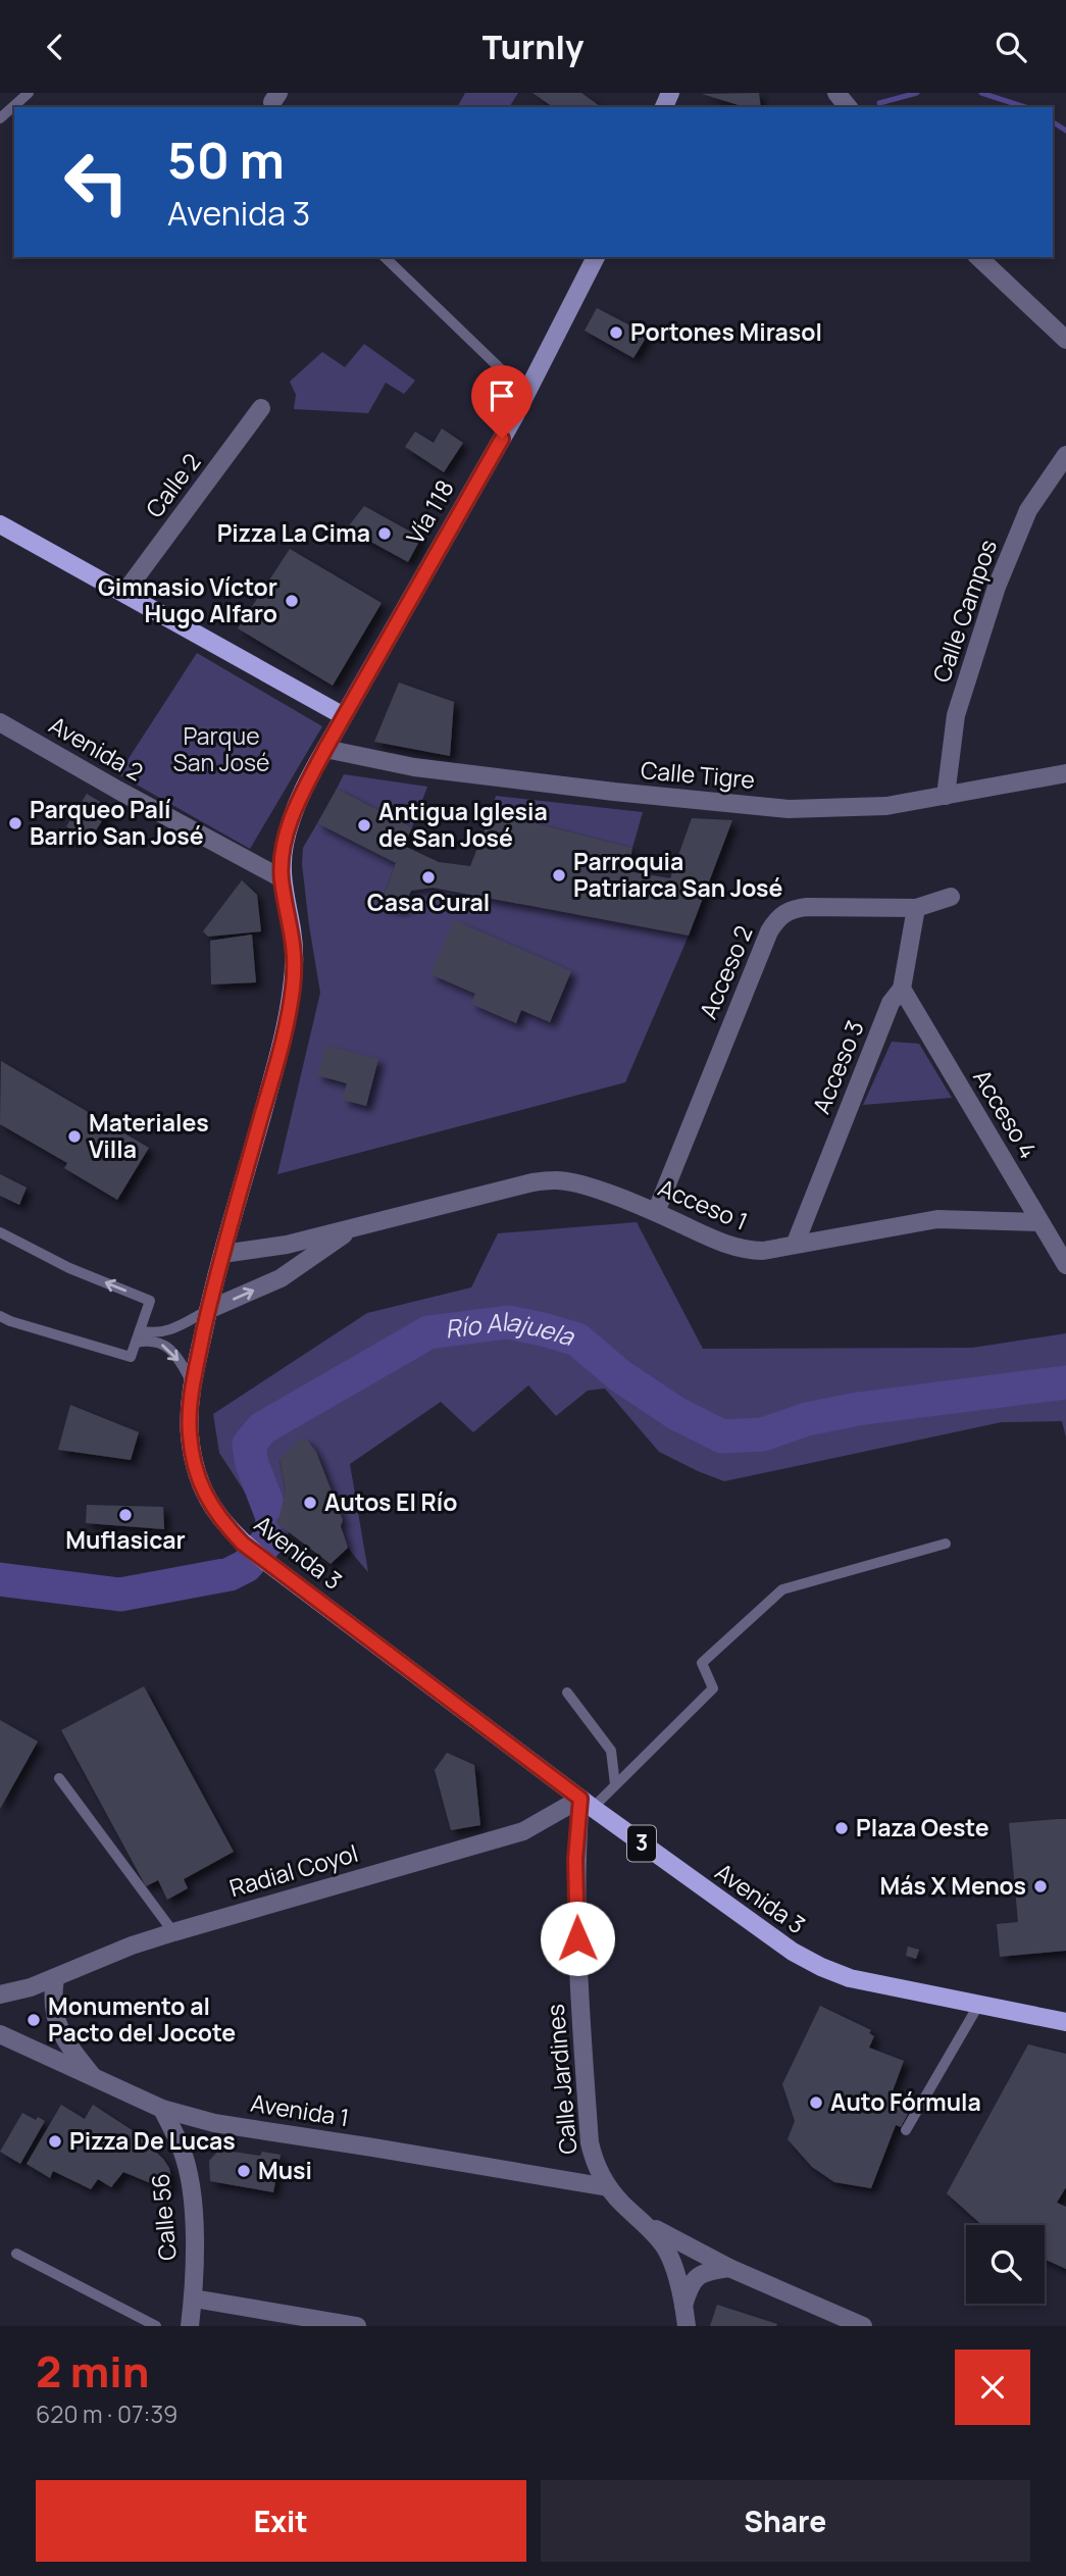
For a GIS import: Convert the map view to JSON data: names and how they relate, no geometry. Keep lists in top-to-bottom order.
{
  "streets": {
    "main road": ["Vía 118", "Avenida 3", "3"],
    "street": [
      "Calle 2",
      "Calle Campos",
      "Avenida 2",
      "Calle Tigre",
      "Acceso 2",
      "Acceso 3",
      "Acceso 4",
      "Acceso 1",
      "Radial Coyol",
      "Calle Jardines",
      "Avenida 1",
      "Calle 56"
    ]
  },
  "crossings": [
    ["Vía 118", "Avenida 3"],
    ["Calle Campos", "Calle Tigre"],
    ["Avenida 2", "Avenida 3"],
    ["Calle Tigre", "Avenida 3"],
    ["Acceso 2", "Acceso 3"],
    ["Acceso 2", "Acceso 1"],
    ["Acceso 3", "Acceso 4"],
    ["Acceso 3", "Acceso 1"],
    ["Acceso 4", "Acceso 1"],
    ["Acceso 1", "Avenida 3"],
    ["Avenida 3", "Radial Coyol"],
    ["Avenida 3", "Calle Jardines"],
    ["Radial Coyol", "Calle Jardines"],
    ["Calle Jardines", "Avenida 1"],
    ["Avenida 1", "Calle 56"]
  ],
  "water": ["Río Alajuela"],
  "parks": ["Parque San José"],
  "places": [
    "Portones Mirasol",
    "Pizza La Cima",
    "Gimnasio Víctor Hugo Alfaro",
    "Parqueo Palí Barrio San José",
    "Antigua Iglesia de San José",
    "Parroquia Patriarca San José",
    "Casa Cural",
    "Materiales Villa",
    "Autos El Río",
    "Muflasicar",
    "Plaza Oeste",
    "Más X Menos",
    "Monumento al Pacto del Jocote",
    "Auto Fórmula",
    "Pizza De Lucas",
    "Musi"
  ],
  "page": {
    "header": "Turnly",
    "turn": ["50 m", "Avenida 3"],
    "heading": ["2 min", "620 m · 07:39"],
    "buttons": ["Exit", "Share"]
  }
}
